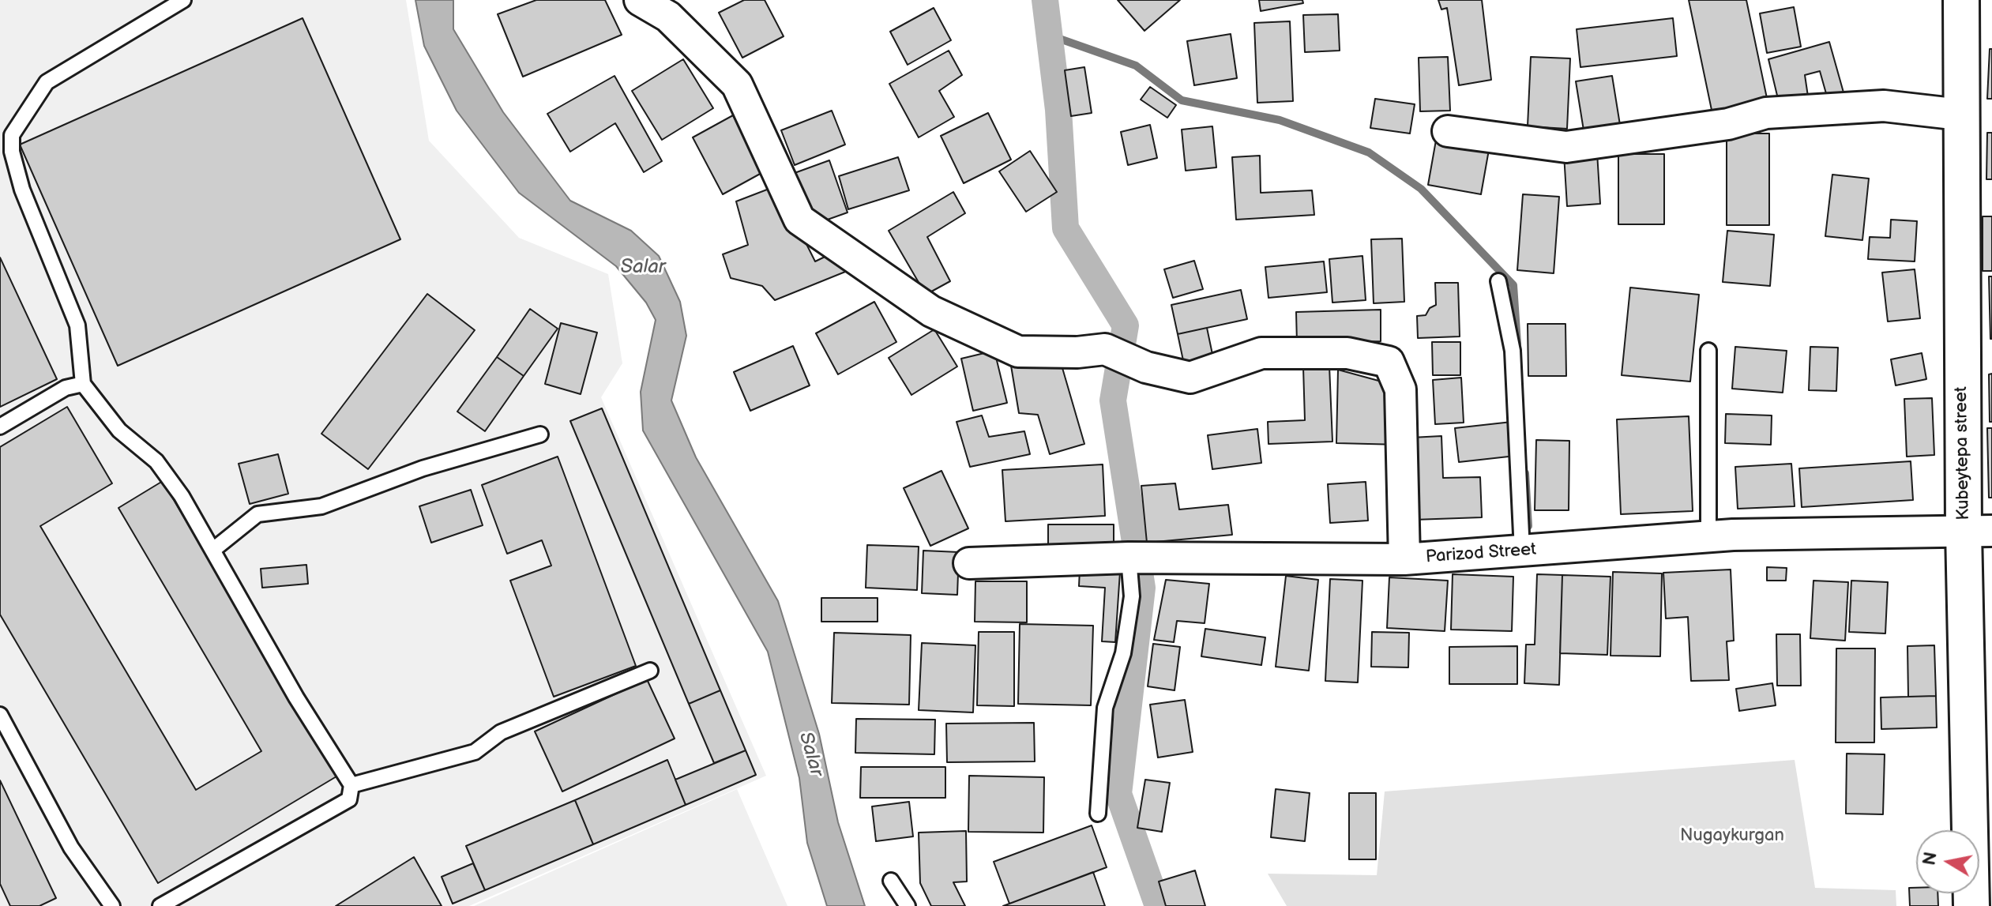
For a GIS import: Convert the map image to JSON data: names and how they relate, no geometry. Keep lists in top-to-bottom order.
{
  "streets": {
    "street": ["Kubeytepa street", "Parizod Street"]
  },
  "crossings": [
    ["Kubeytepa street", "Parizod Street"]
  ],
  "water": ["Salar"],
  "parks": ["Nugaykurgan"],
  "north": "left"
}
